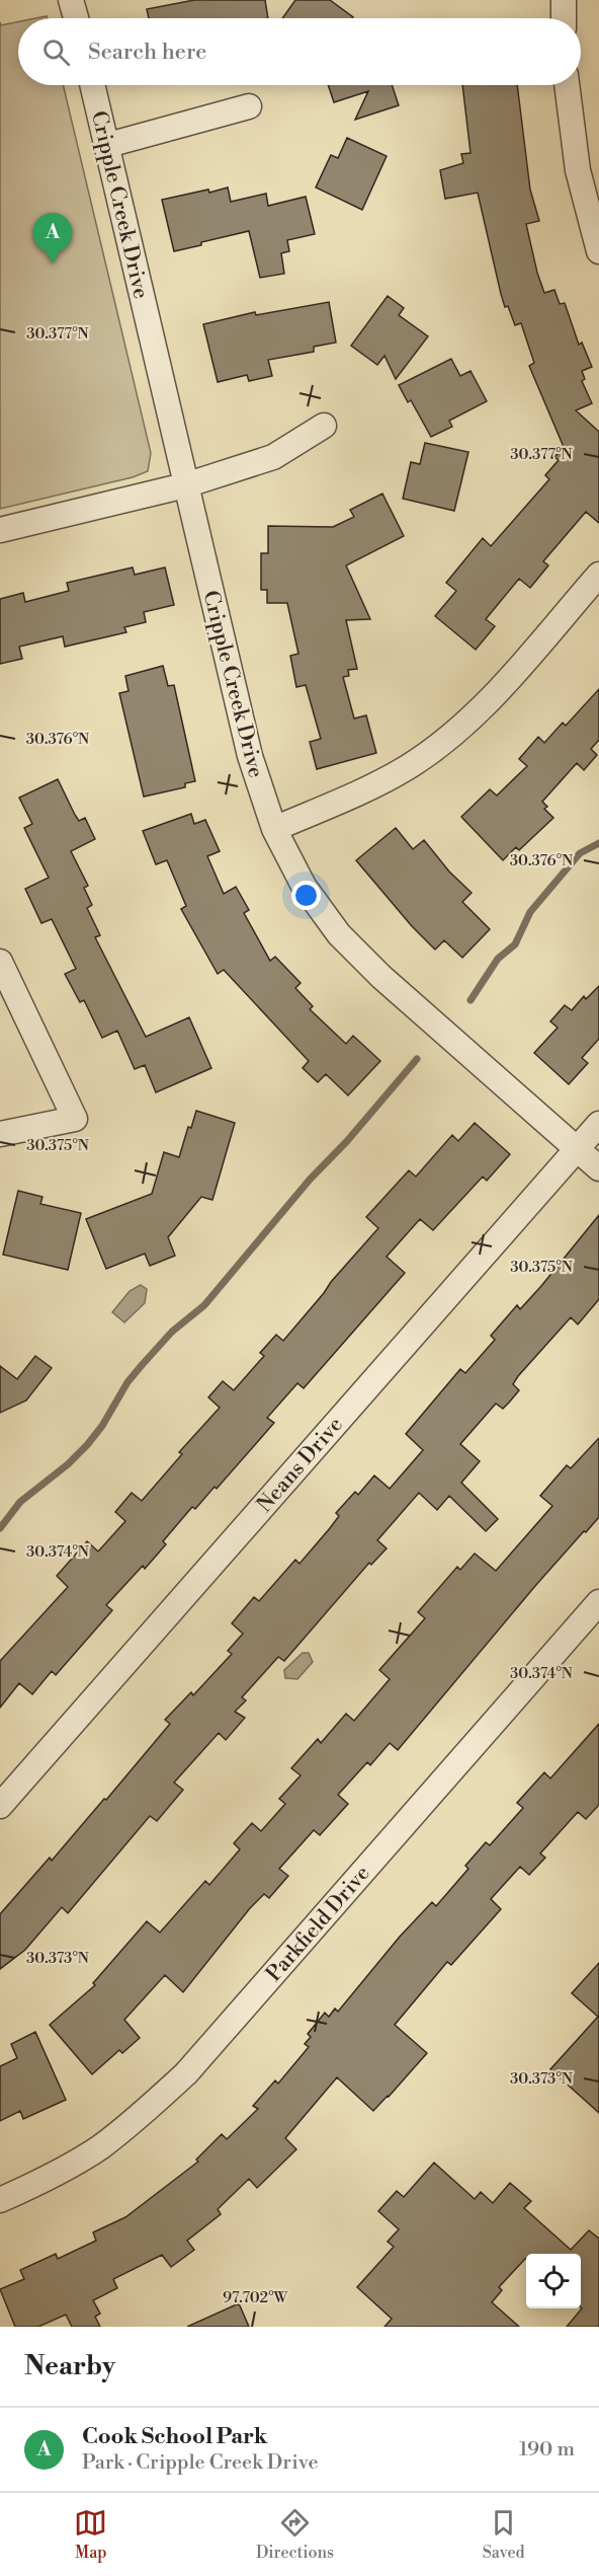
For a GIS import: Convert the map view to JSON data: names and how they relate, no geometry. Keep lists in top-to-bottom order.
{
  "streets": {
    "street": ["Cripple Creek Drive", "Neans Drive", "Parkfield Drive"]
  },
  "crossings": [
    ["Cripple Creek Drive", "Neans Drive"]
  ],
  "page": {
    "search": "Search here",
    "pins": "A",
    "heading": "Nearby",
    "list": [
      {
        "mark": "A",
        "name": "Cook School Park",
        "note": "Park · Cripple Creek Drive",
        "value": "190 m"
      }
    ],
    "nav": ["Map", "Directions", "Saved"]
  },
  "coordinates": [
    "30.377°N",
    "30.376°N",
    "30.375°N",
    "30.374°N",
    "30.373°N",
    "97.702°W"
  ]
}
